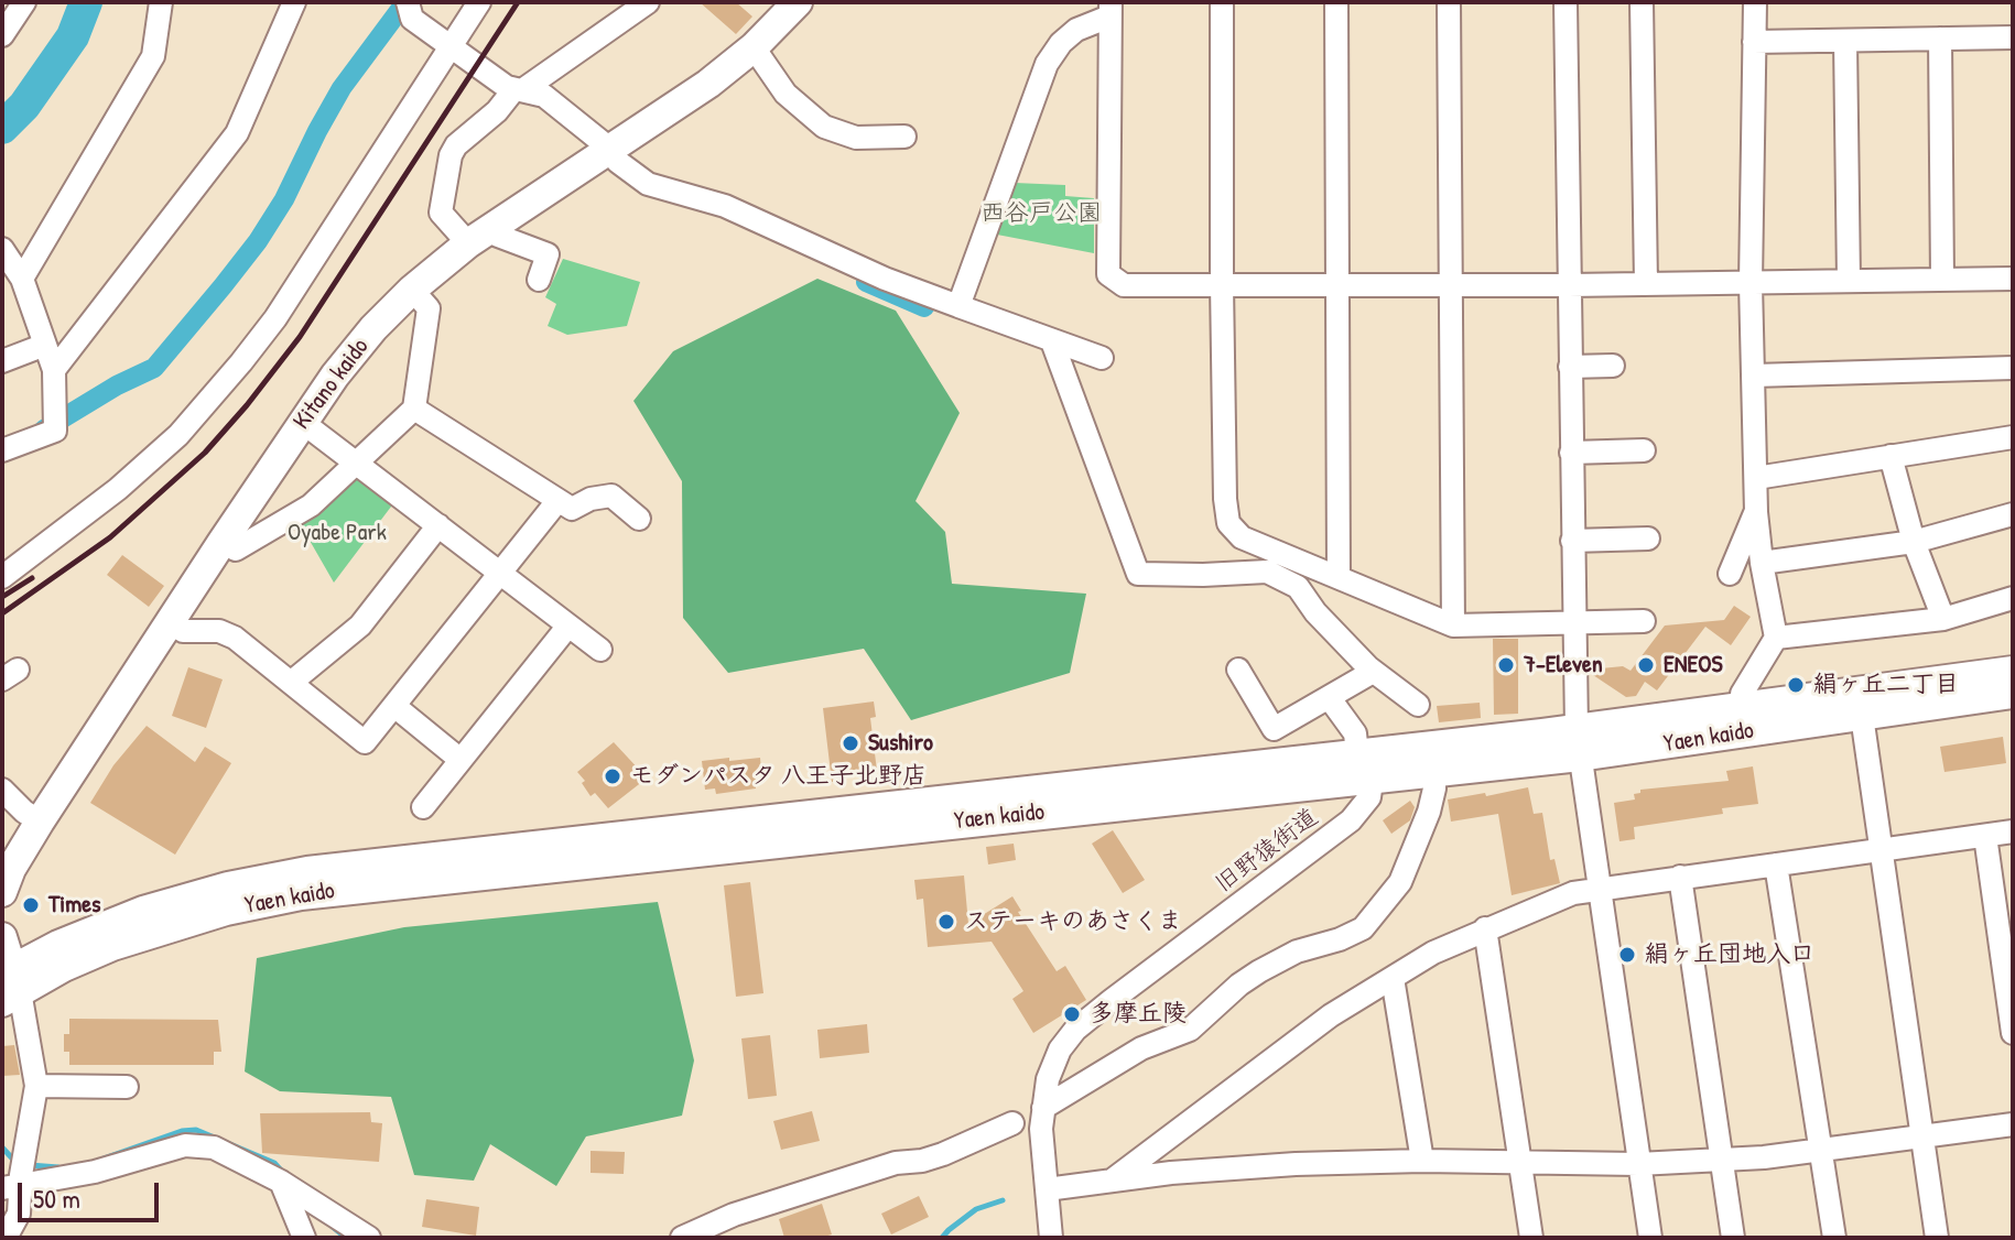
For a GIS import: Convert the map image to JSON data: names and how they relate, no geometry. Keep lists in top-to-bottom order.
{
  "streets": {
    "main road": ["Kitano kaido", "Yaen kaido"],
    "street": ["旧野猿街道"]
  },
  "crossings": [
    ["Yaen kaido", "旧野猿街道"]
  ],
  "parks": ["西谷戸公園", "Oyabe Park"],
  "places": [
    "7-Eleven",
    "ENEOS",
    "絹ヶ丘二丁目",
    "Sushiro",
    "モダンパスタ 八王子北野店",
    "Times",
    "ステーキのあさくま",
    "絹ヶ丘団地入口",
    "多摩丘陵"
  ],
  "scale_bar": "50 m"
}
